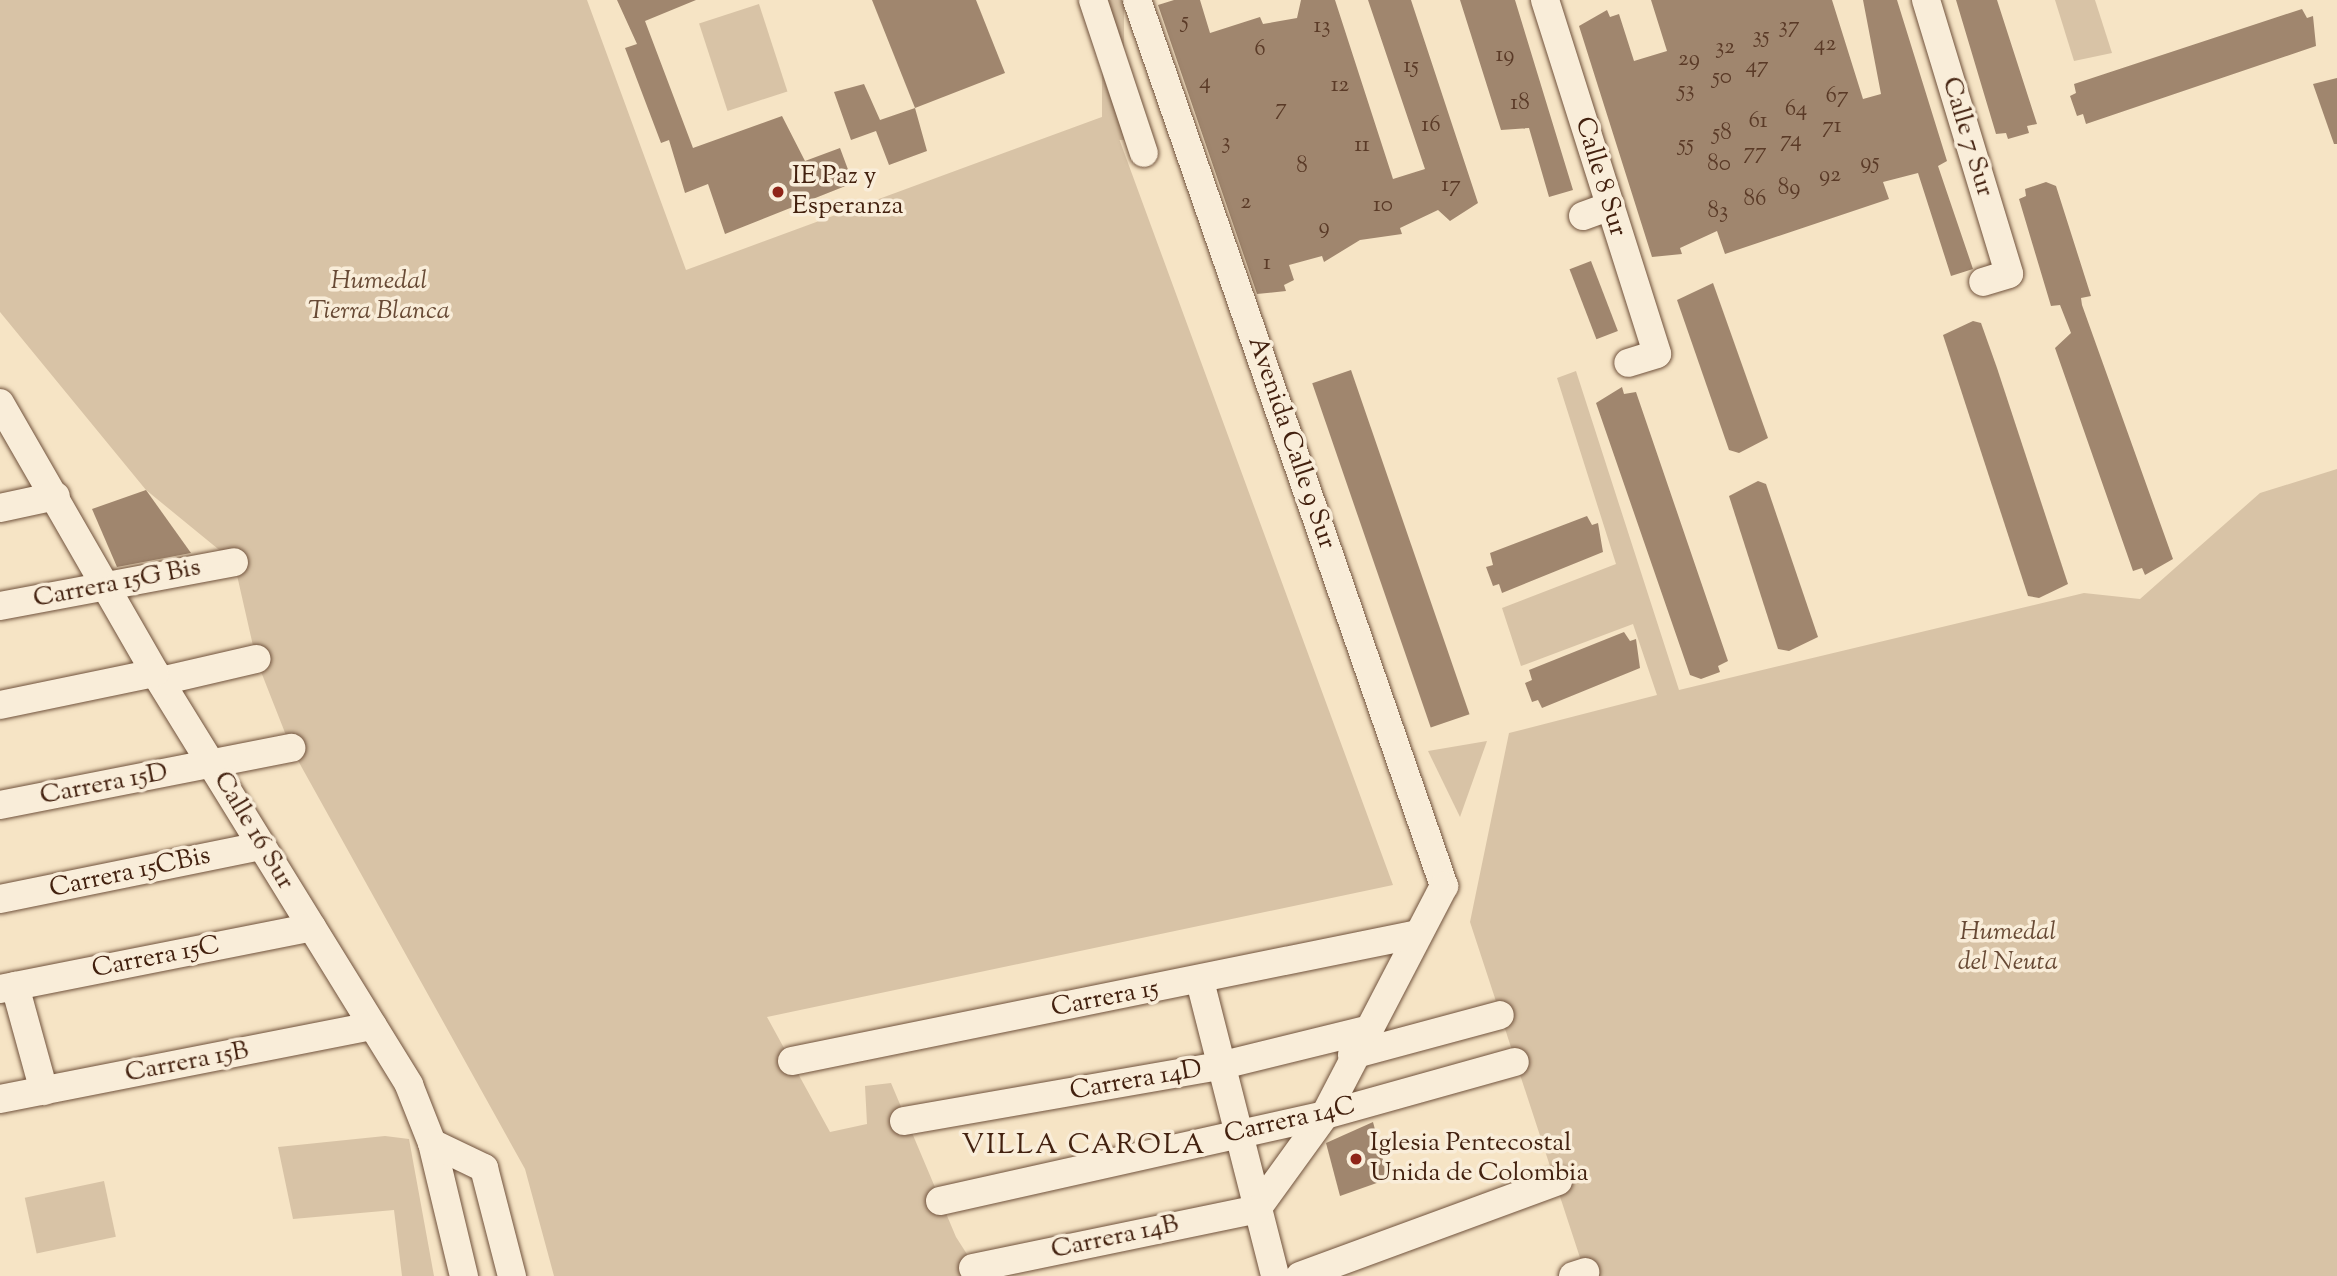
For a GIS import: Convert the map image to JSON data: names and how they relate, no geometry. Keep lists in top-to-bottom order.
{
  "streets": {
    "street": [
      "Calle 7 Sur",
      "Calle 8 Sur",
      "Avenida Calle 9 Sur",
      "Carrera 15G Bis",
      "Carrera 15D",
      "Calle 16 Sur",
      "Carrera 15CBis",
      "Carrera 15C",
      "Carrera 15",
      "Carrera 15B",
      "Carrera 14D",
      "Carrera 14C",
      "Carrera 14B"
    ]
  },
  "crossings": [
    ["Avenida Calle 9 Sur", "Carrera 15"],
    ["Carrera 15G Bis", "Calle 16 Sur"],
    ["Carrera 15D", "Calle 16 Sur"],
    ["Calle 16 Sur", "Carrera 15CBis"],
    ["Calle 16 Sur", "Carrera 15C"],
    ["Calle 16 Sur", "Carrera 15B"]
  ],
  "districts": ["VILLA CAROLA"],
  "parks": ["Humedal Tierra Blanca", "Humedal del Neuta"],
  "places": ["IE Paz y Esperanza", "Iglesia Pentecostal Unida de Colombia"],
  "house_numbers": [
    "5",
    "13",
    "37",
    "35",
    "42",
    "32",
    "6",
    "19",
    "29",
    "15",
    "47",
    "50",
    "4",
    "12",
    "53",
    "67",
    "18",
    "7",
    "64",
    "61",
    "16",
    "71",
    "58",
    "74",
    "3",
    "55",
    "11",
    "77",
    "95",
    "80",
    "8",
    "92",
    "17",
    "89",
    "86",
    "2",
    "10",
    "83",
    "9",
    "1"
  ]
}
